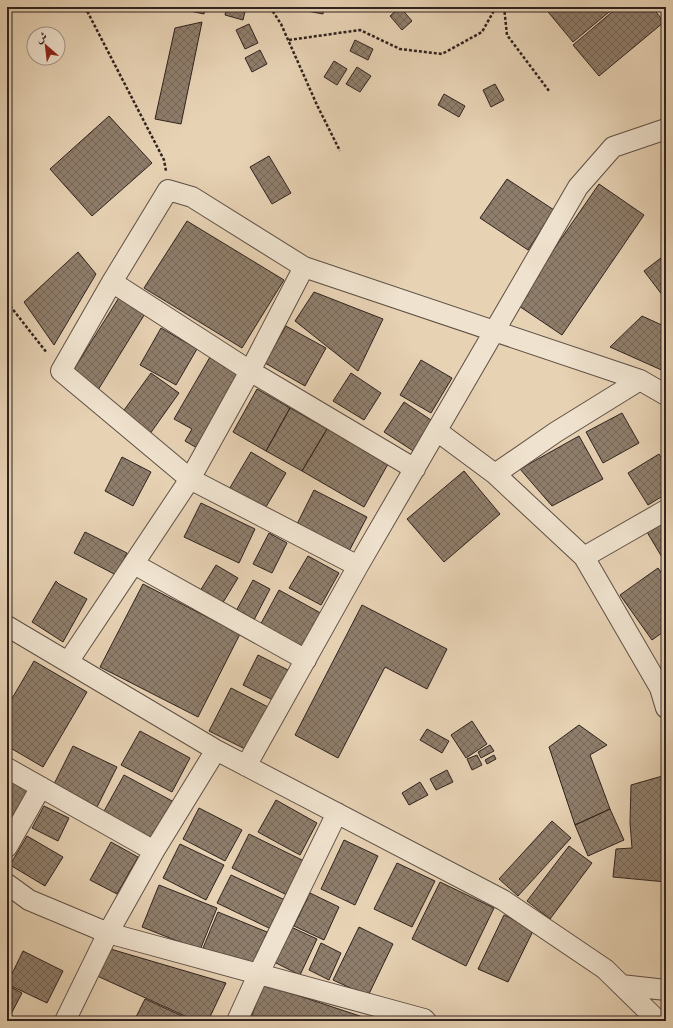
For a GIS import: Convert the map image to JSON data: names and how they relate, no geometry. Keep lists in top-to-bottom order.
{
  "north": "top left"
}
